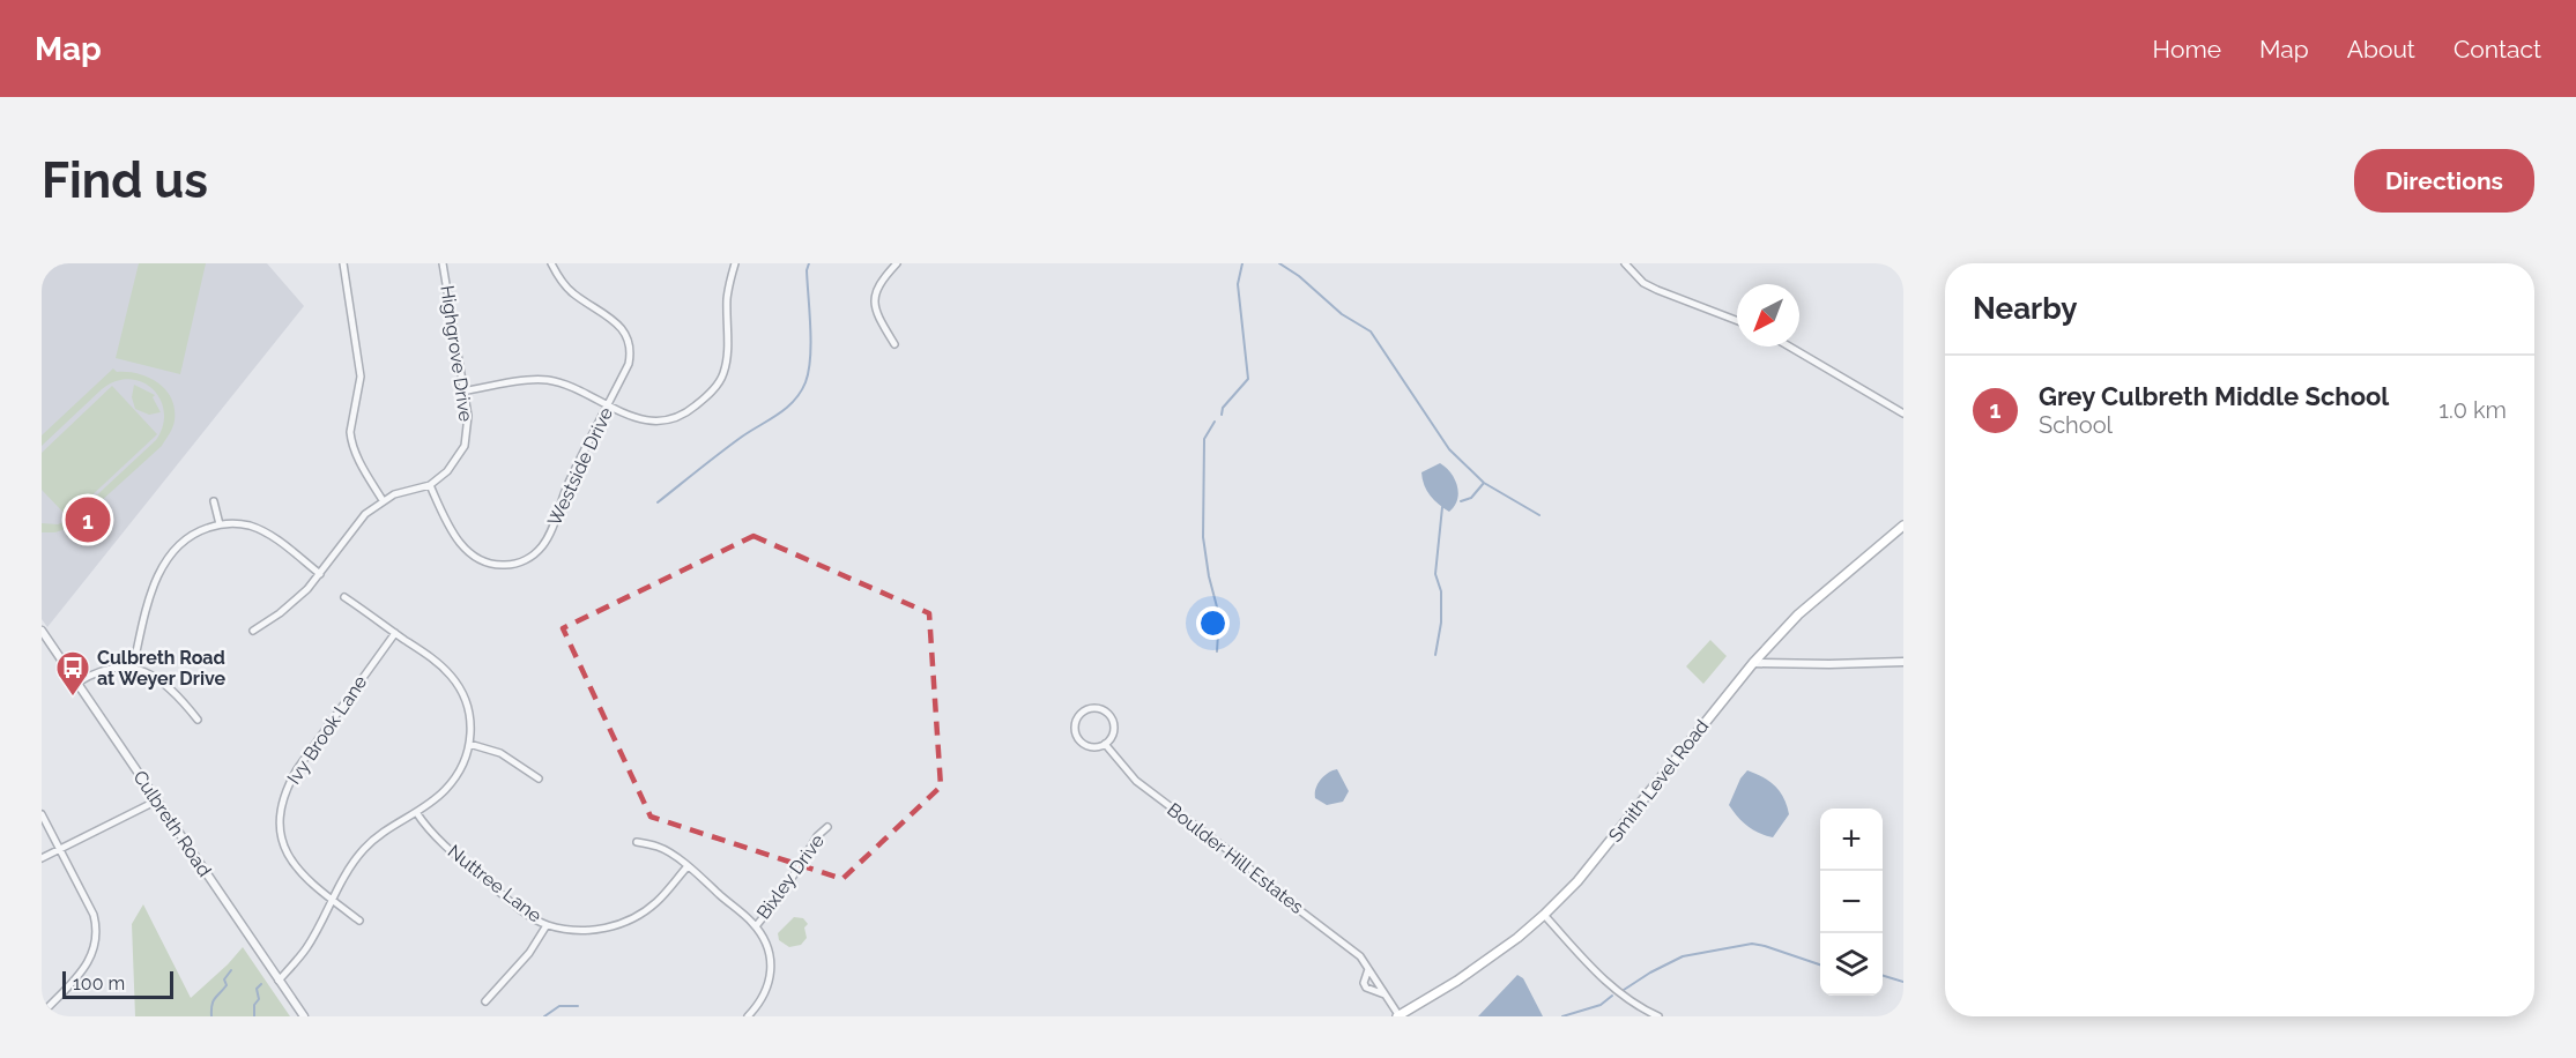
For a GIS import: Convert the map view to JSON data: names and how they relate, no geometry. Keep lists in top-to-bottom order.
{
  "streets": {
    "main road": ["Smith Level Road"],
    "street": [
      "Highgrove Drive",
      "Westside Drive",
      "Ivy Brook Lane",
      "Culbreth Road",
      "Boulder Hill Estates",
      "Bixley Drive",
      "Nuttree Lane"
    ]
  },
  "crossings": [
    ["Highgrove Drive", "Westside Drive"],
    ["Smith Level Road", "Boulder Hill Estates"]
  ],
  "places": {
    "bus stop": ["Culbreth Road at Weyer Drive"]
  },
  "scale_bar": "100 m",
  "north": "bottom left",
  "page": {
    "header": "Map",
    "nav": [
      "Home",
      "Map",
      "About",
      "Contact"
    ],
    "buttons": "Directions",
    "title": "Find us",
    "heading": "Nearby",
    "list": [
      {
        "mark": "1",
        "name": "Grey Culbreth Middle School",
        "note": "School",
        "value": "1.0 km"
      }
    ],
    "pins": "1",
    "map_buttons": ["+", "−"],
    "scale": "100 m"
  }
}
